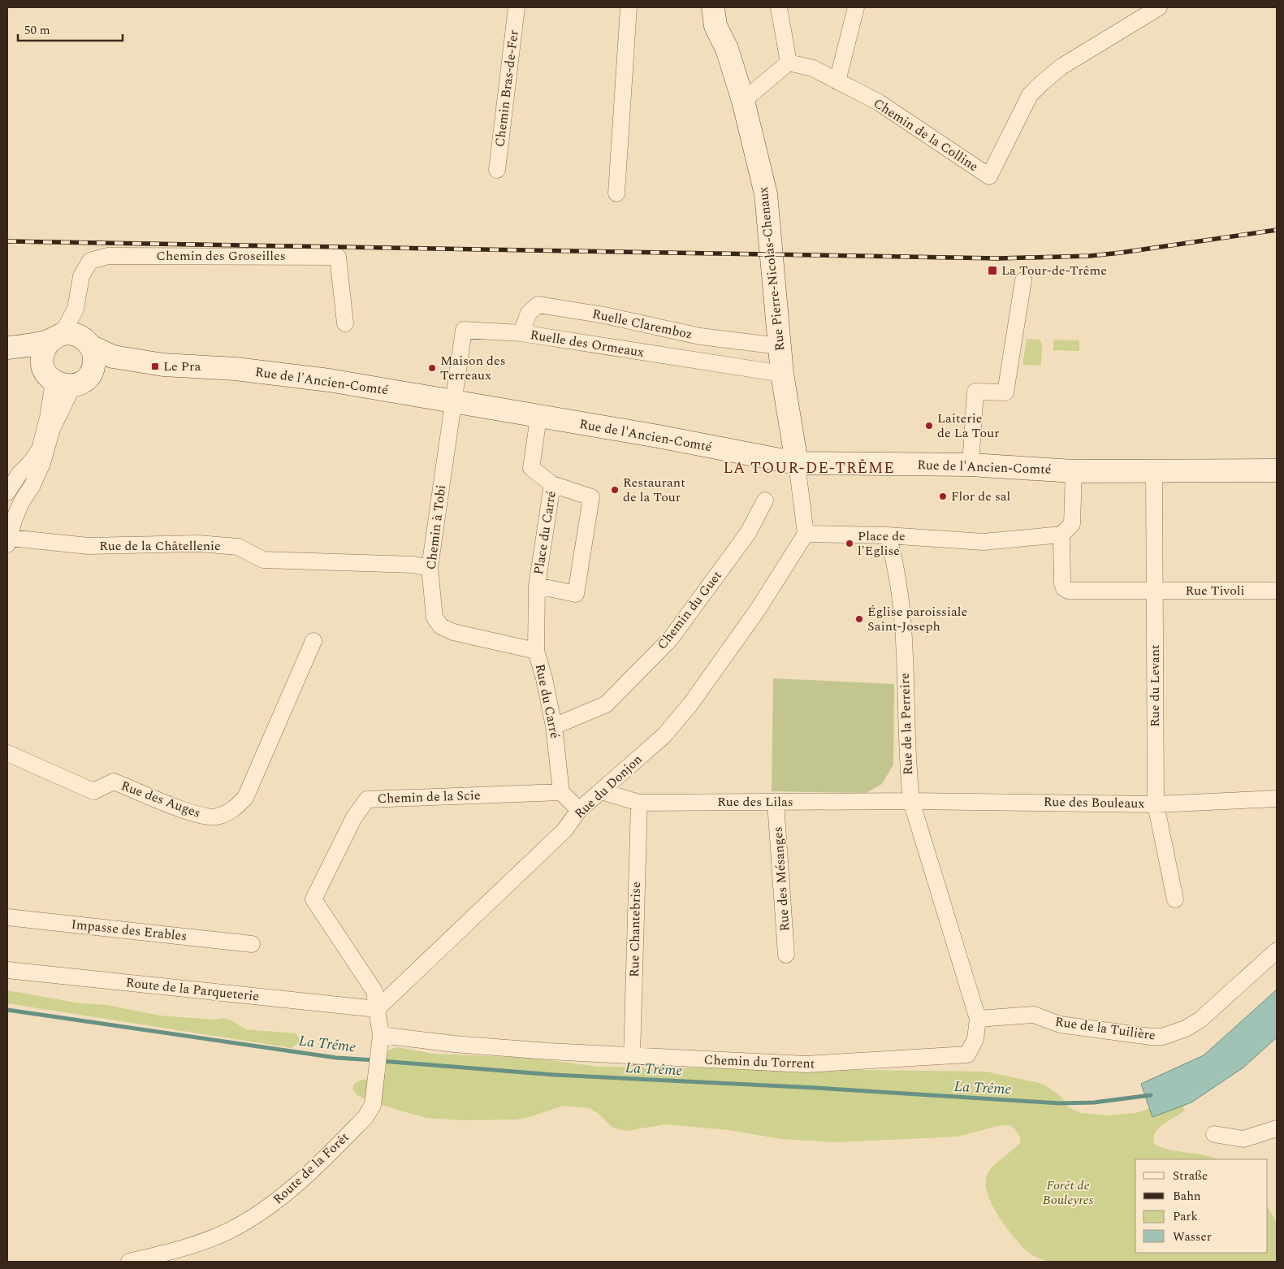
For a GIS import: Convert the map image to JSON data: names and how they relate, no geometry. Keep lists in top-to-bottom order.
{
  "streets": {
    "main road": ["Rue Pierre-Nicolas-Chenaux", "Rue de l'Ancien-Comté"],
    "street": [
      "Chemin Bras-de-Fer",
      "Chemin de la Colline",
      "Chemin des Groseilles",
      "Ruelle Claremboz",
      "Ruelle des Ormeaux",
      "Chemin à Tobi",
      "Place du Carré",
      "Rue de la Châtellenie",
      "Rue Tivoli",
      "Chemin du Guet",
      "Rue du Levant",
      "Rue du Carré",
      "Rue de la Perreire",
      "Rue du Donjon",
      "Chemin de la Scie",
      "Rue des Auges",
      "Rue des Lilas",
      "Rue des Bouleaux",
      "Rue des Mésanges",
      "Rue Chantebrise",
      "Impasse des Erables",
      "Route de la Parqueterie",
      "Rue de la Tuilière",
      "Chemin du Torrent",
      "Route de la Forêt"
    ]
  },
  "crossings": [
    ["Chemin des Groseilles", "Rue de l'Ancien-Comté"],
    ["Rue Pierre-Nicolas-Chenaux", "Ruelle Claremboz"],
    ["Rue Pierre-Nicolas-Chenaux", "Ruelle des Ormeaux"],
    ["Rue Pierre-Nicolas-Chenaux", "Rue de l'Ancien-Comté"],
    ["Ruelle Claremboz", "Ruelle des Ormeaux"],
    ["Ruelle des Ormeaux", "Rue de l'Ancien-Comté"],
    ["Ruelle des Ormeaux", "Chemin à Tobi"],
    ["Rue de l'Ancien-Comté", "Chemin à Tobi"],
    ["Rue de l'Ancien-Comté", "Place du Carré"],
    ["Rue de l'Ancien-Comté", "Rue du Levant"],
    ["Chemin à Tobi", "Rue de la Châtellenie"],
    ["Chemin à Tobi", "Rue du Carré"],
    ["Place du Carré", "Rue du Carré"],
    ["Rue Tivoli", "Rue du Levant"],
    ["Chemin du Guet", "Rue du Carré"],
    ["Rue du Levant", "Rue des Bouleaux"],
    ["Rue du Carré", "Chemin de la Scie"],
    ["Rue de la Perreire", "Rue des Lilas"],
    ["Rue de la Perreire", "Rue des Bouleaux"],
    ["Rue de la Perreire", "Rue de la Tuilière"],
    ["Rue de la Perreire", "Chemin du Torrent"],
    ["Rue du Donjon", "Chemin de la Scie"],
    ["Rue du Donjon", "Rue des Lilas"],
    ["Rue du Donjon", "Route de la Parqueterie"],
    ["Chemin de la Scie", "Route de la Parqueterie"],
    ["Rue des Lilas", "Rue des Bouleaux"],
    ["Rue des Lilas", "Rue des Mésanges"],
    ["Rue des Lilas", "Rue Chantebrise"],
    ["Rue Chantebrise", "Chemin du Torrent"],
    ["Chemin du Torrent", "Route de la Forêt"]
  ],
  "districts": ["LA TOUR-DE-TRÊME"],
  "water": ["La Trême"],
  "parks": ["Forêt de Bouleyres"],
  "places": {
    "transit": ["La Tour-de-Trême", "Le Pra"],
    "other": [
      "Maison des Terreaux",
      "Laiterie de La Tour",
      "Restaurant de la Tour",
      "Flor de sal",
      "Place de l'Eglise",
      "Église paroissiale Saint-Joseph"
    ]
  },
  "legend": [
    "Straße",
    "Bahn",
    "Park",
    "Wasser"
  ],
  "scale_bar": "50 m"
}
